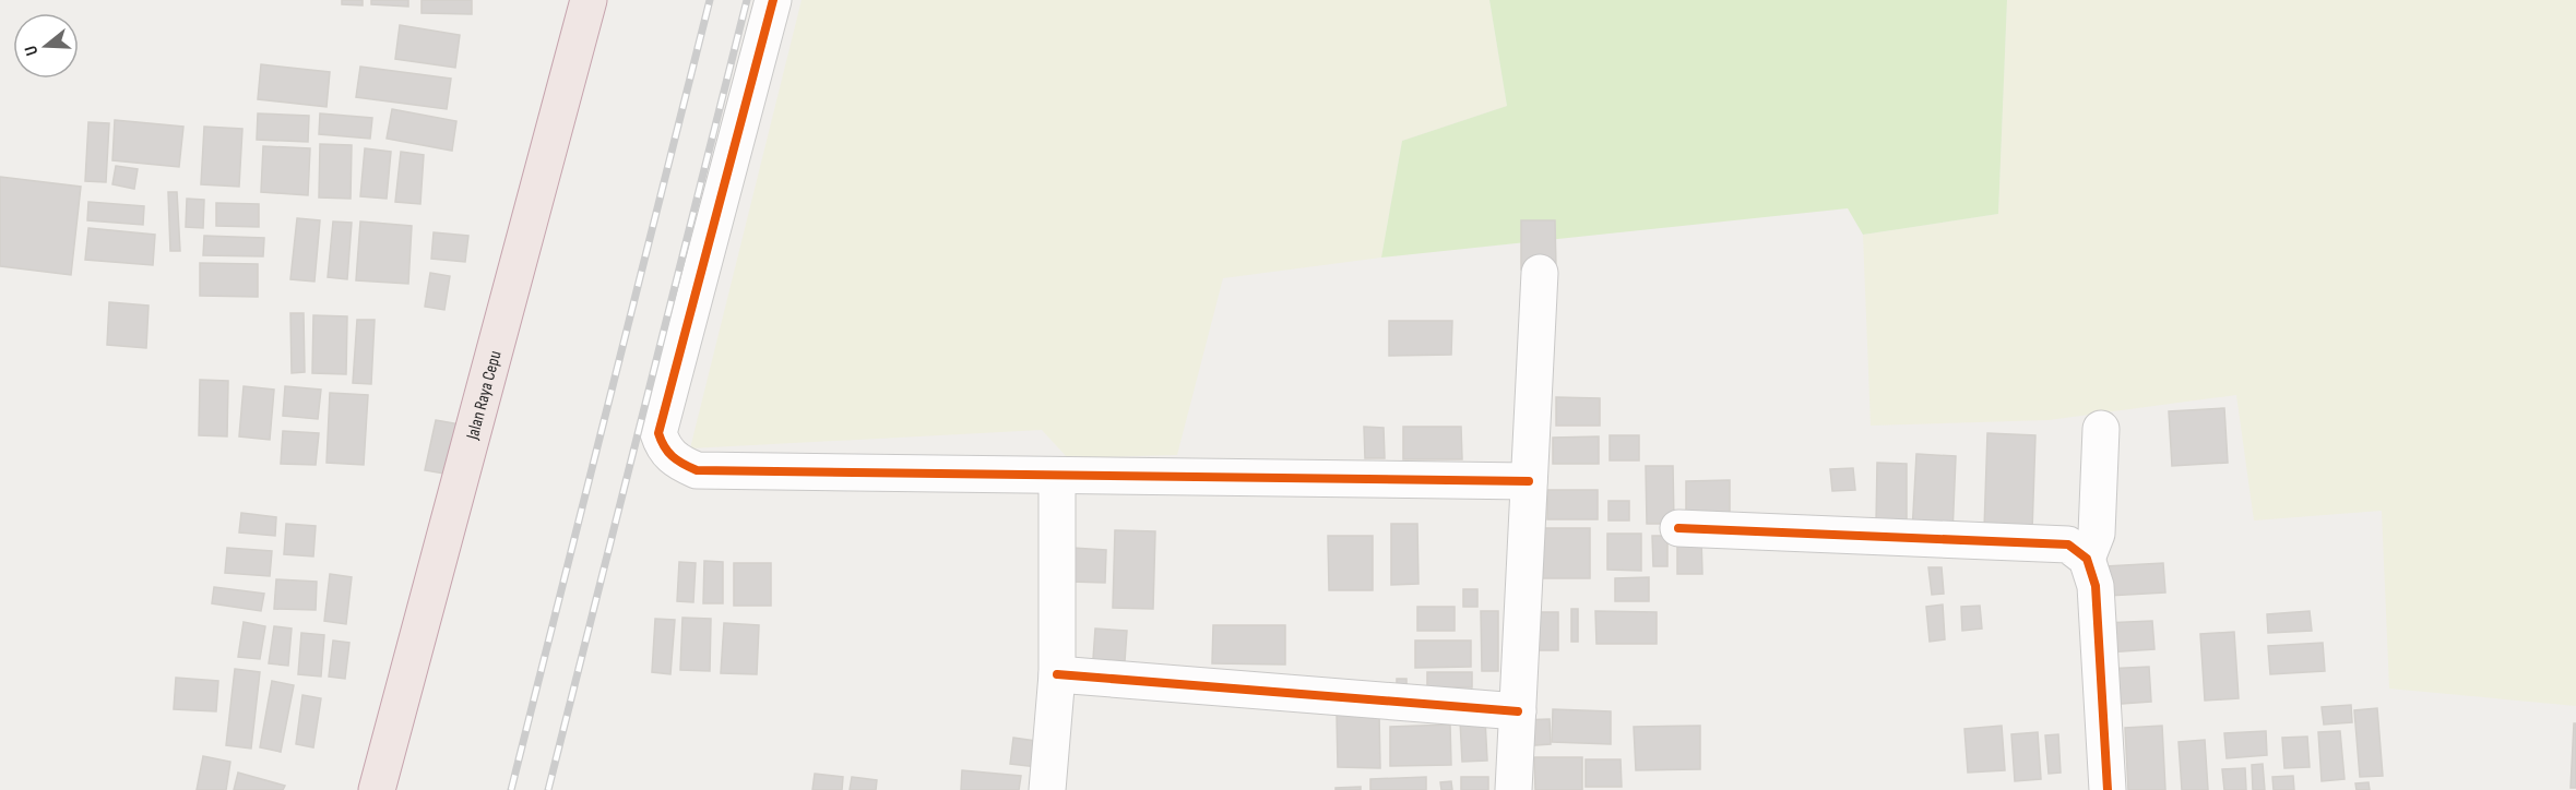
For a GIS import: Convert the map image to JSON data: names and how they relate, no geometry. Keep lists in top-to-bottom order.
{
  "streets": {
    "highway": ["Jalan Raya Cepu"]
  },
  "north": "left"
}
